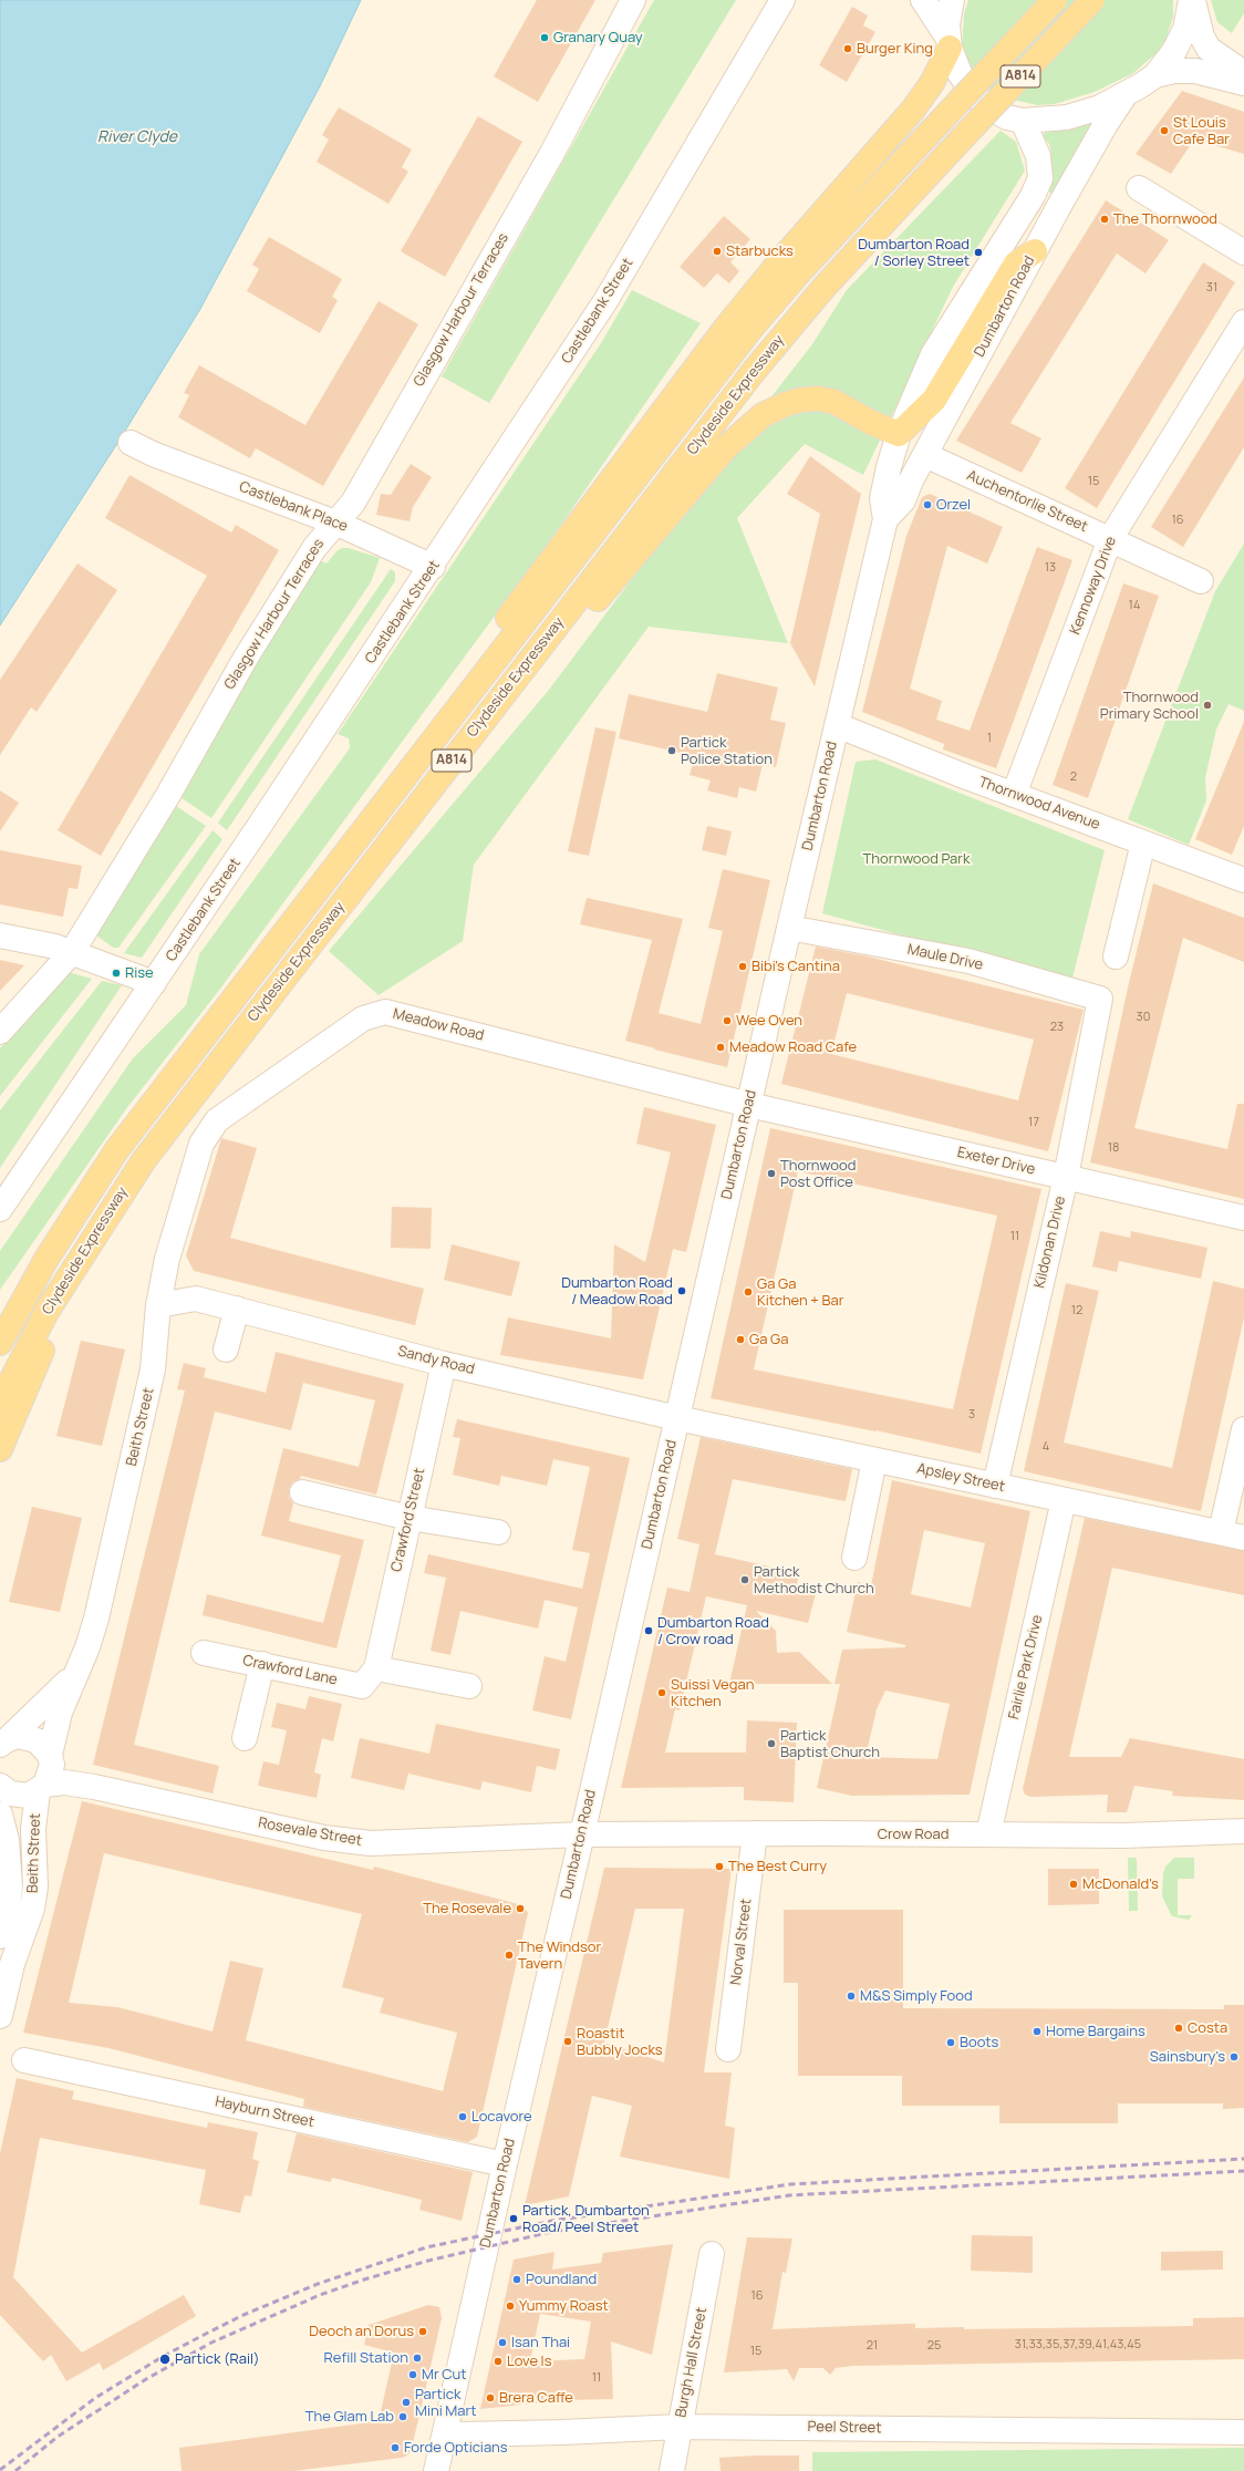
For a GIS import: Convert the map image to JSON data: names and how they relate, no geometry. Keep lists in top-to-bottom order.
{
  "streets": {
    "main road": ["A814", "Clydeside Expressway"],
    "street": [
      "Dumbarton Road",
      "Glasgow Harbour Terraces",
      "Castlebank Street",
      "Auchentorlie Street",
      "Castlebank Place",
      "Kennoway Drive",
      "Thornwood Avenue",
      "Maule Drive",
      "Meadow Road",
      "Exeter Drive",
      "Kildonan Drive",
      "Sandy Road",
      "Beith Street",
      "Apsley Street",
      "Crawford Street",
      "Fairlie Park Drive",
      "Crawford Lane",
      "Rosevale Street",
      "Crow Road",
      "Norval Street",
      "Hayburn Street",
      "Burgh Hall Street",
      "Peel Street"
    ]
  },
  "crossings": [
    ["Dumbarton Road", "Auchentorlie Street"],
    ["Dumbarton Road", "Thornwood Avenue"],
    ["Dumbarton Road", "Maule Drive"],
    ["Dumbarton Road", "Meadow Road"],
    ["Dumbarton Road", "Exeter Drive"],
    ["Dumbarton Road", "Sandy Road"],
    ["Dumbarton Road", "Apsley Street"],
    ["Dumbarton Road", "Rosevale Street"],
    ["Dumbarton Road", "Crow Road"],
    ["Dumbarton Road", "Hayburn Street"],
    ["Dumbarton Road", "Peel Street"],
    ["Glasgow Harbour Terraces", "Castlebank Place"],
    ["Castlebank Street", "Castlebank Place"],
    ["Auchentorlie Street", "Kennoway Drive"],
    ["Kennoway Drive", "Thornwood Avenue"],
    ["Maule Drive", "Kildonan Drive"],
    ["Meadow Road", "Exeter Drive"],
    ["Meadow Road", "Beith Street"],
    ["Exeter Drive", "Kildonan Drive"],
    ["Kildonan Drive", "Apsley Street"],
    ["Sandy Road", "Beith Street"],
    ["Sandy Road", "Apsley Street"],
    ["Sandy Road", "Crawford Street"],
    ["Beith Street", "Rosevale Street"],
    ["Apsley Street", "Fairlie Park Drive"],
    ["Crawford Street", "Crawford Lane"],
    ["Fairlie Park Drive", "Crow Road"],
    ["Rosevale Street", "Crow Road"],
    ["Crow Road", "Norval Street"],
    ["Burgh Hall Street", "Peel Street"]
  ],
  "water": ["River Clyde"],
  "parks": ["Thornwood Park"],
  "places": [
    "Granary Quay",
    "Burger King",
    "St Louis Cafe Bar",
    "The Thornwood",
    "Starbucks",
    "Dumbarton Road / Sorley Street",
    "Orzel",
    "Thornwood Primary School",
    "Partick Police Station",
    "Bibi's Cantina",
    "Rise",
    "Wee Oven",
    "Meadow Road Cafe",
    "Thornwood Post Office",
    "Dumbarton Road / Meadow Road",
    "Ga Ga Kitchen + Bar",
    "Ga Ga",
    "Partick Methodist Church",
    "Dumbarton Road / Crow road",
    "Suissi Vegan Kitchen",
    "Partick Baptist Church",
    "The Best Curry",
    "McDonald's",
    "The Rosevale",
    "The Windsor Tavern",
    "M&S Simply Food",
    "Costa",
    "Home Bargains",
    "Roastit Bubbly Jocks",
    "Boots",
    "Sainsbury's",
    "Locavore",
    "Partick, Dumbarton Road/ Peel Street",
    "Poundland",
    "Yummy Roast",
    "Deoch an Dorus",
    "Isan Thai",
    "Refill Station",
    "Partick (Rail)",
    "Love Is",
    "Mr Cut",
    "Brera Caffe",
    "Partick Mini Mart",
    "The Glam Lab",
    "Forde Opticians"
  ],
  "house_numbers": [
    "31",
    "15",
    "16",
    "13",
    "14",
    "1",
    "2",
    "30",
    "23",
    "17",
    "18",
    "11",
    "12",
    "3",
    "4",
    "16",
    "31,33,35,37,39,41,43,45",
    "21",
    "25",
    "15",
    "11"
  ]
}
